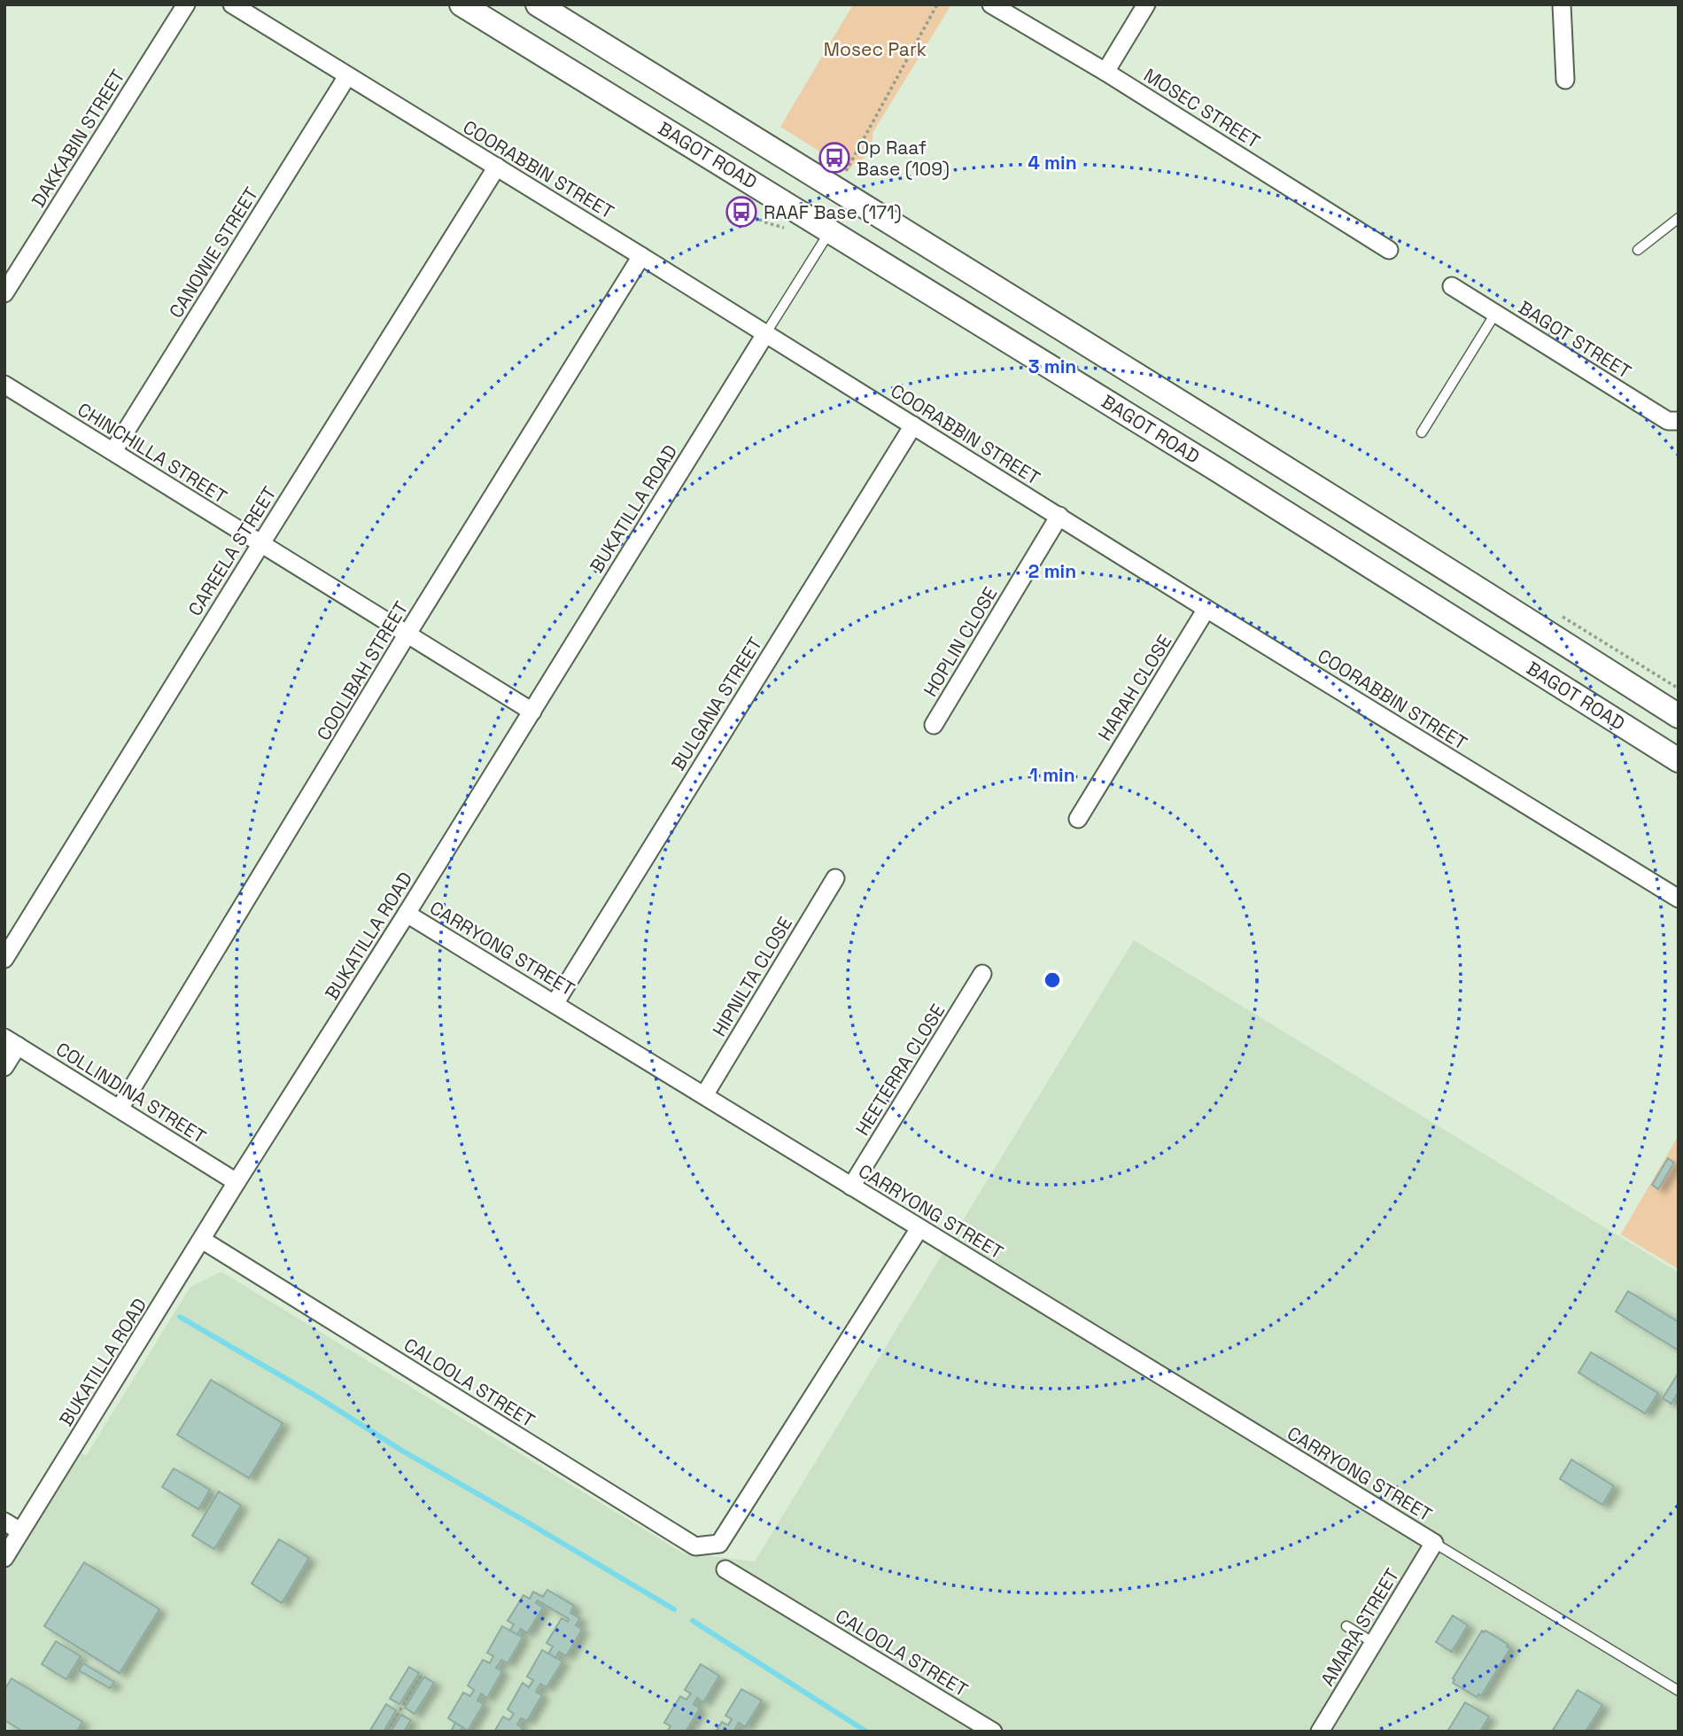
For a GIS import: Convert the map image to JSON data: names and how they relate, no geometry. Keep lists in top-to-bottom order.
{
  "streets": {
    "main road": ["BAGOT ROAD"],
    "street": [
      "MOSEC STREET",
      "DAKKABIN STREET",
      "COORABBIN STREET",
      "CANOWIE STREET",
      "BAGOT STREET",
      "CHINCHILLA STREET",
      "BUKATILLA ROAD",
      "CAREELA STREET",
      "HOPLIN CLOSE",
      "COOLIBAH STREET",
      "HARAH CLOSE",
      "BULGANA STREET",
      "CARRYONG STREET",
      "HIPNILTA CLOSE",
      "HEETERRA CLOSE",
      "COLLINDINA STREET",
      "CALOOLA STREET",
      "AMARA STREET"
    ]
  },
  "crossings": [
    ["COORABBIN STREET", "CANOWIE STREET"],
    ["COORABBIN STREET", "BUKATILLA ROAD"],
    ["COORABBIN STREET", "CAREELA STREET"],
    ["COORABBIN STREET", "HOPLIN CLOSE"],
    ["COORABBIN STREET", "COOLIBAH STREET"],
    ["COORABBIN STREET", "HARAH CLOSE"],
    ["COORABBIN STREET", "BULGANA STREET"],
    ["CANOWIE STREET", "CHINCHILLA STREET"],
    ["CHINCHILLA STREET", "BUKATILLA ROAD"],
    ["CHINCHILLA STREET", "CAREELA STREET"],
    ["CHINCHILLA STREET", "COOLIBAH STREET"],
    ["BUKATILLA ROAD", "CARRYONG STREET"],
    ["BUKATILLA ROAD", "COLLINDINA STREET"],
    ["BUKATILLA ROAD", "CALOOLA STREET"],
    ["COOLIBAH STREET", "COLLINDINA STREET"],
    ["BULGANA STREET", "CARRYONG STREET"],
    ["CARRYONG STREET", "HIPNILTA CLOSE"],
    ["CARRYONG STREET", "HEETERRA CLOSE"],
    ["CARRYONG STREET", "CALOOLA STREET"],
    ["CARRYONG STREET", "AMARA STREET"]
  ],
  "parks": ["Mosec Park"],
  "places": {
    "bus stop": ["Op Raaf Base (109)", "RAAF Base (171)"]
  },
  "rings": [
    "4 min",
    "3 min",
    "2 min",
    "1 min"
  ]
}
